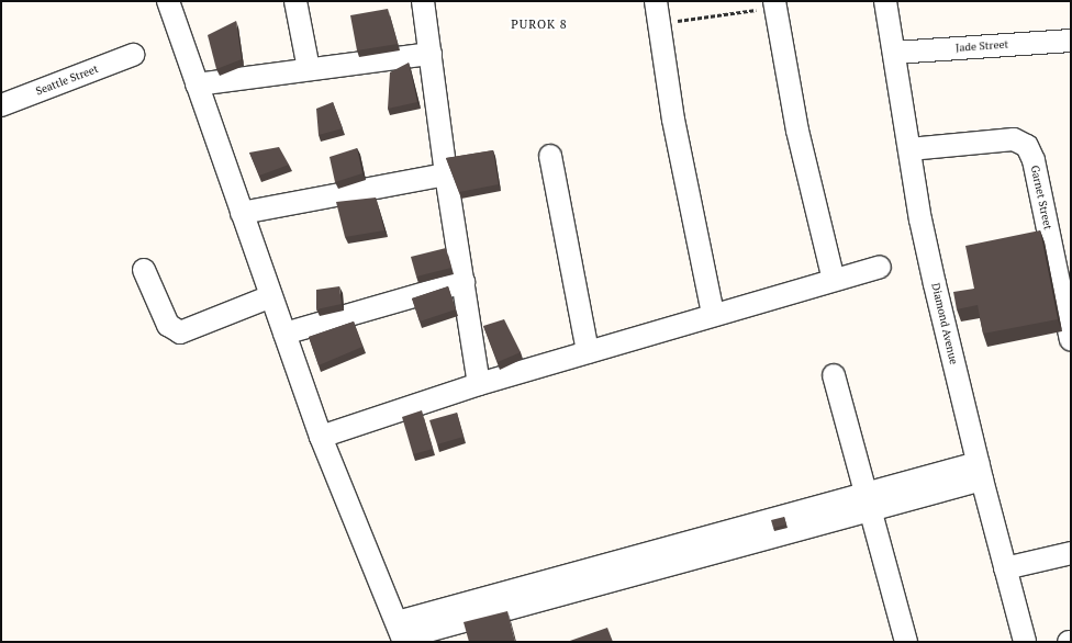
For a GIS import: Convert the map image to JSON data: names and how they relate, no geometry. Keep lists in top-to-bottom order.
{
  "streets": {
    "street": [
      "Jade Street",
      "Seattle Street",
      "Garnet Street",
      "Diamond Avenue"
    ]
  },
  "crossings": [
    ["Jade Street", "Diamond Avenue"],
    ["Garnet Street", "Diamond Avenue"]
  ],
  "districts": ["PUROK 8"]
}
